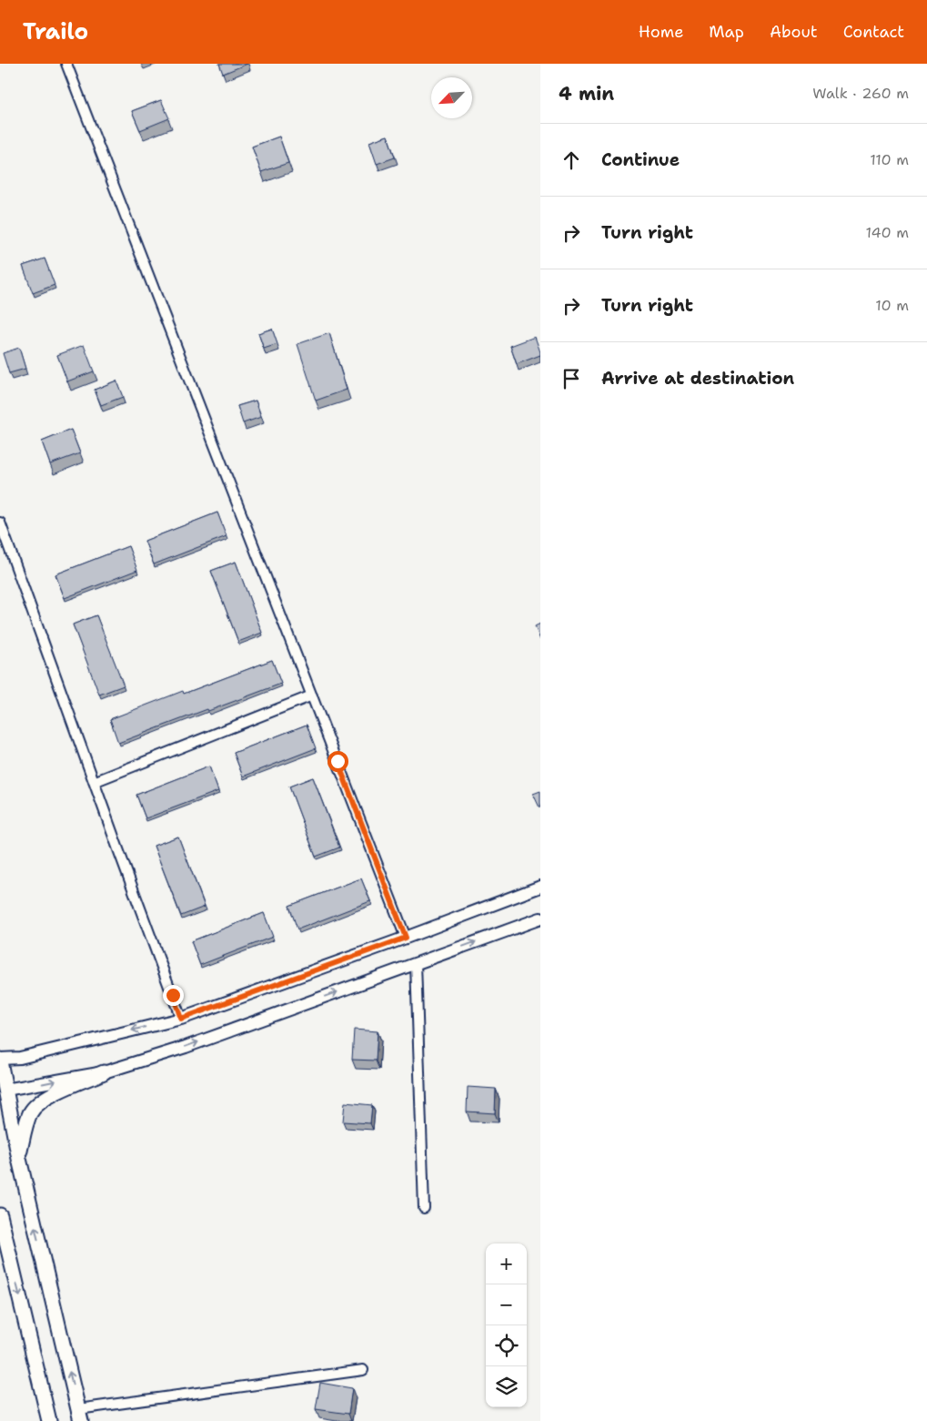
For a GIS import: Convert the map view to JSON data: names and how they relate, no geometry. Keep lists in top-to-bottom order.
{
  "north": "bottom left",
  "page": {
    "header": "Trailo",
    "nav": [
      "Home",
      "Map",
      "About",
      "Contact"
    ],
    "heading": ["4 min", "Walk · 260 m"],
    "list": [
      ["Continue", "110 m"],
      ["Turn right", "140 m"],
      ["Turn right", "10 m"],
      "Arrive at destination"
    ],
    "map_buttons": ["+", "−"]
  }
}
